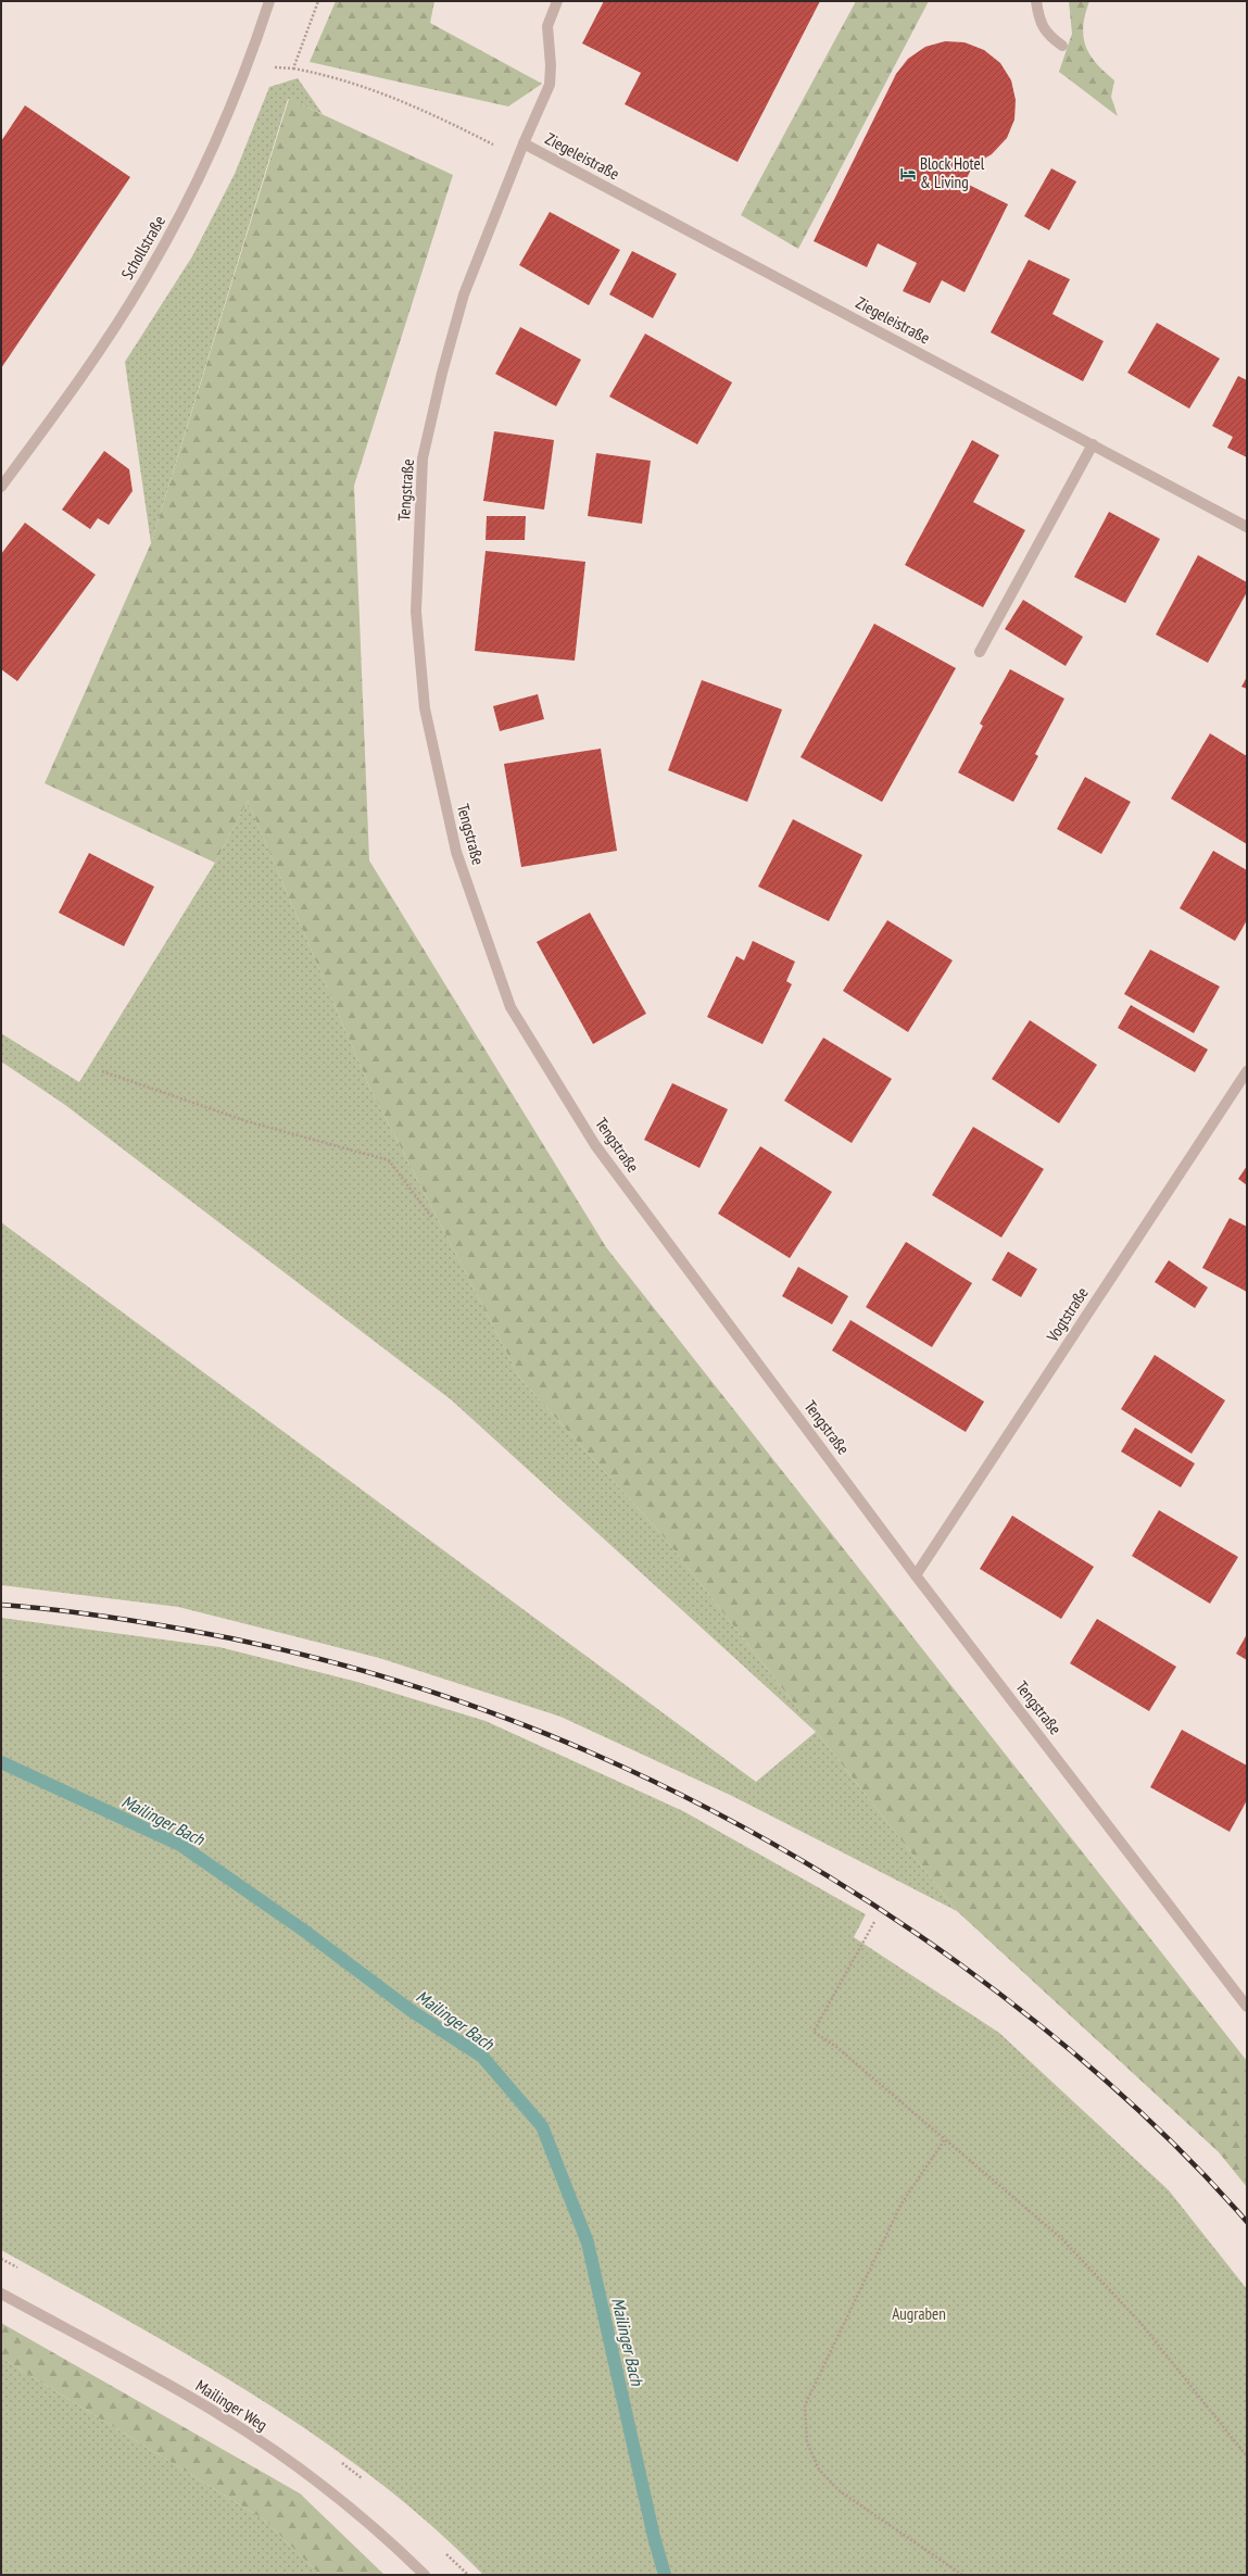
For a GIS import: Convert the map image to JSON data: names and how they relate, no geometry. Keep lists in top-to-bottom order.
{
  "streets": {
    "street": [
      "Ziegeleistraße",
      "Schollstraße",
      "Tengstraße",
      "Vogtstraße",
      "Mailinger Weg"
    ]
  },
  "crossings": [
    ["Ziegeleistraße", "Tengstraße"],
    ["Tengstraße", "Vogtstraße"]
  ],
  "water": ["Mailinger Bach"],
  "parks": ["Augraben"],
  "places": {
    "hotel": ["Block Hotel & Living"]
  }
}
